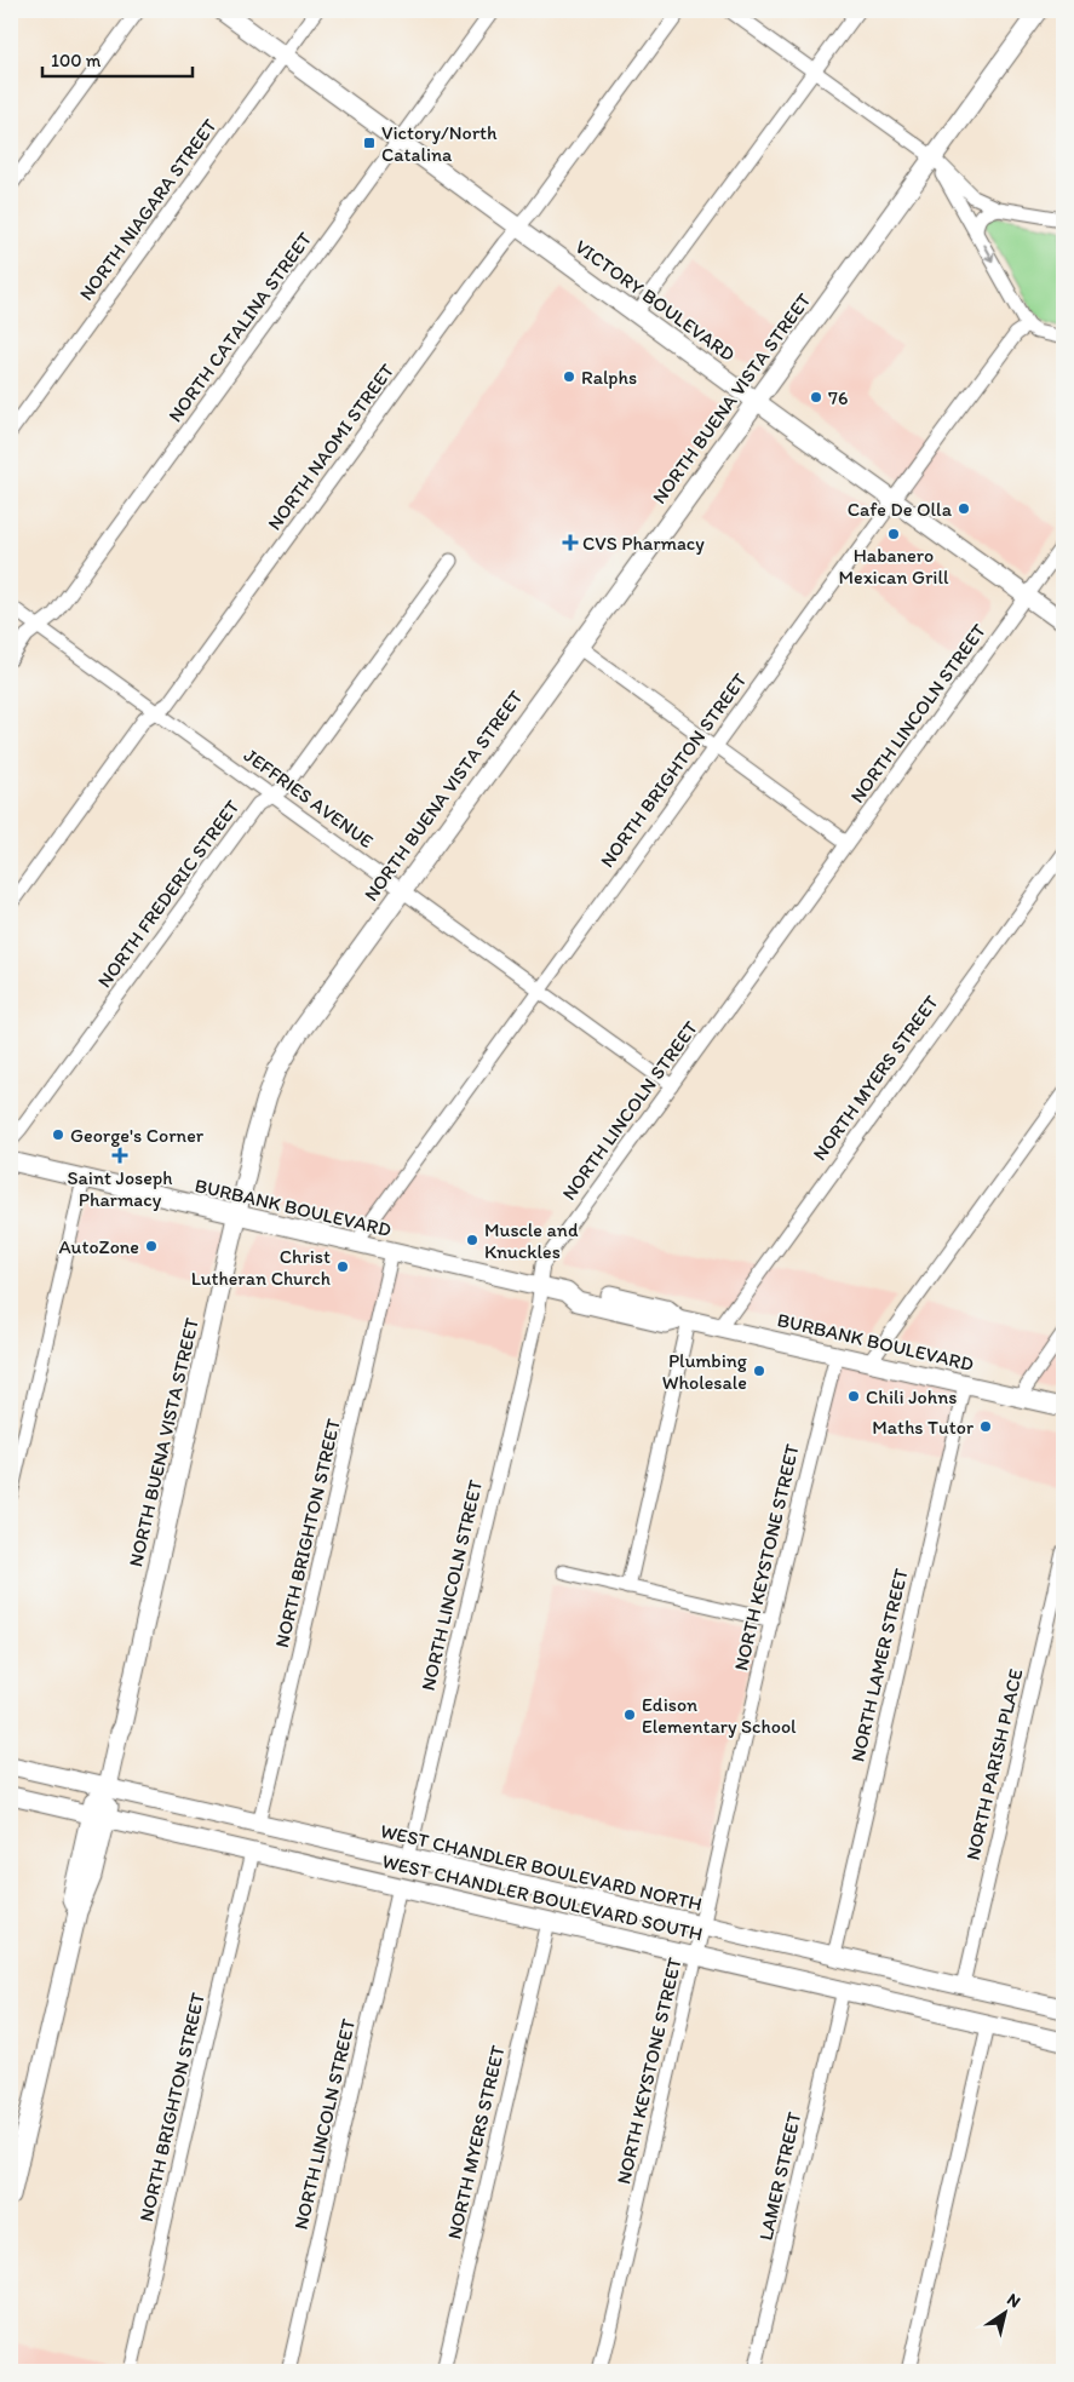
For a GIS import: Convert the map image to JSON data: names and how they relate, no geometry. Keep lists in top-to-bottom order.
{
  "streets": {
    "main road": [
      "VICTORY BOULEVARD",
      "NORTH BUENA VISTA STREET",
      "BURBANK BOULEVARD",
      "WEST CHANDLER BOULEVARD NORTH",
      "WEST CHANDLER BOULEVARD SOUTH"
    ],
    "street": [
      "NORTH NIAGARA STREET",
      "NORTH CATALINA STREET",
      "NORTH NAOMI STREET",
      "NORTH LINCOLN STREET",
      "NORTH BRIGHTON STREET",
      "JEFFRIES AVENUE",
      "NORTH FREDERIC STREET",
      "NORTH MYERS STREET",
      "NORTH KEYSTONE STREET",
      "NORTH LAMER STREET",
      "NORTH PARISH PLACE",
      "LAMER STREET"
    ]
  },
  "crossings": [
    ["NORTH NIAGARA STREET", "VICTORY BOULEVARD"],
    ["VICTORY BOULEVARD", "NORTH CATALINA STREET"],
    ["VICTORY BOULEVARD", "NORTH BUENA VISTA STREET"],
    ["VICTORY BOULEVARD", "NORTH NAOMI STREET"],
    ["VICTORY BOULEVARD", "NORTH LINCOLN STREET"],
    ["VICTORY BOULEVARD", "NORTH BRIGHTON STREET"],
    ["NORTH CATALINA STREET", "JEFFRIES AVENUE"],
    ["NORTH BUENA VISTA STREET", "JEFFRIES AVENUE"],
    ["NORTH BUENA VISTA STREET", "BURBANK BOULEVARD"],
    ["NORTH BUENA VISTA STREET", "WEST CHANDLER BOULEVARD NORTH"],
    ["NORTH BUENA VISTA STREET", "WEST CHANDLER BOULEVARD SOUTH"],
    ["NORTH NAOMI STREET", "JEFFRIES AVENUE"],
    ["NORTH LINCOLN STREET", "JEFFRIES AVENUE"],
    ["NORTH LINCOLN STREET", "BURBANK BOULEVARD"],
    ["NORTH LINCOLN STREET", "WEST CHANDLER BOULEVARD NORTH"],
    ["NORTH LINCOLN STREET", "WEST CHANDLER BOULEVARD SOUTH"],
    ["NORTH BRIGHTON STREET", "JEFFRIES AVENUE"],
    ["NORTH BRIGHTON STREET", "BURBANK BOULEVARD"],
    ["NORTH BRIGHTON STREET", "WEST CHANDLER BOULEVARD NORTH"],
    ["NORTH BRIGHTON STREET", "WEST CHANDLER BOULEVARD SOUTH"],
    ["JEFFRIES AVENUE", "NORTH FREDERIC STREET"],
    ["NORTH MYERS STREET", "BURBANK BOULEVARD"],
    ["NORTH MYERS STREET", "WEST CHANDLER BOULEVARD SOUTH"],
    ["BURBANK BOULEVARD", "NORTH KEYSTONE STREET"],
    ["BURBANK BOULEVARD", "NORTH LAMER STREET"],
    ["NORTH KEYSTONE STREET", "WEST CHANDLER BOULEVARD NORTH"],
    ["NORTH KEYSTONE STREET", "WEST CHANDLER BOULEVARD SOUTH"],
    ["NORTH LAMER STREET", "WEST CHANDLER BOULEVARD NORTH"],
    ["NORTH PARISH PLACE", "WEST CHANDLER BOULEVARD NORTH"],
    ["WEST CHANDLER BOULEVARD SOUTH", "LAMER STREET"]
  ],
  "places": {
    "transit": ["Victory/North Catalina"],
    "other": [
      "Ralphs",
      "76",
      "Cafe De Olla",
      "Habanero Mexican Grill",
      "George's Corner",
      "Muscle and Knuckles",
      "AutoZone",
      "Christ Lutheran Church",
      "Plumbing Wholesale",
      "Chili Johns",
      "Maths Tutor",
      "Edison Elementary School"
    ],
    "health": ["CVS Pharmacy", "Saint Joseph Pharmacy"]
  },
  "scale_bar": "100 m",
  "north": "top right"
}
